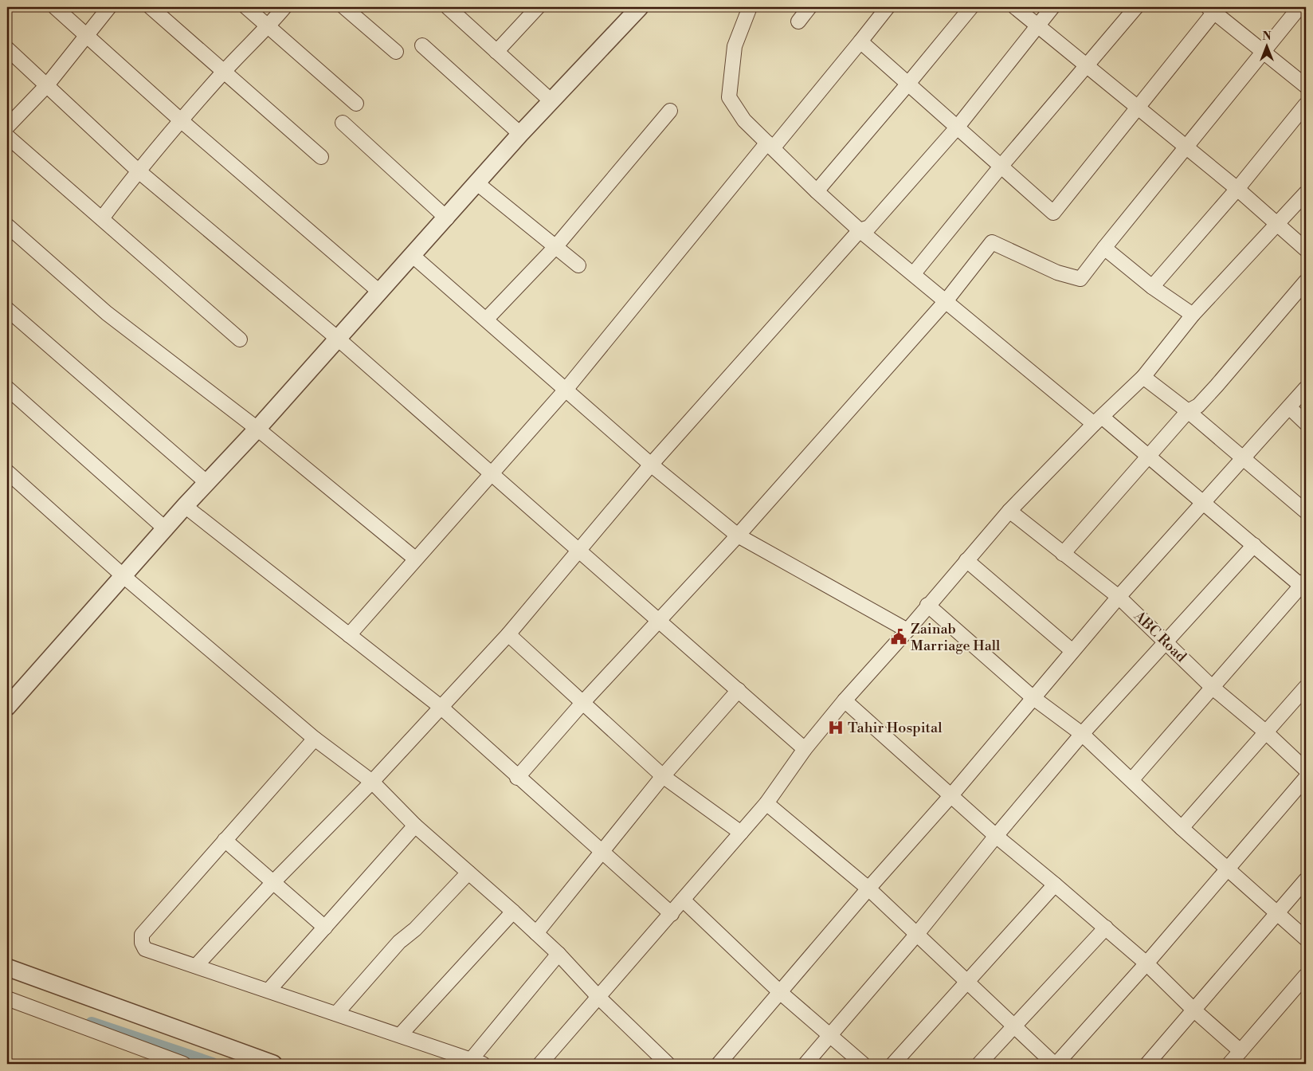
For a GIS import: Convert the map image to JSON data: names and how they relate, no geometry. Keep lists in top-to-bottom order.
{
  "streets": {
    "street": ["ABC Road"]
  },
  "places": {
    "public building": ["Zainab Marriage Hall"],
    "hospital": ["Tahir Hospital"]
  },
  "north": "top"
}
